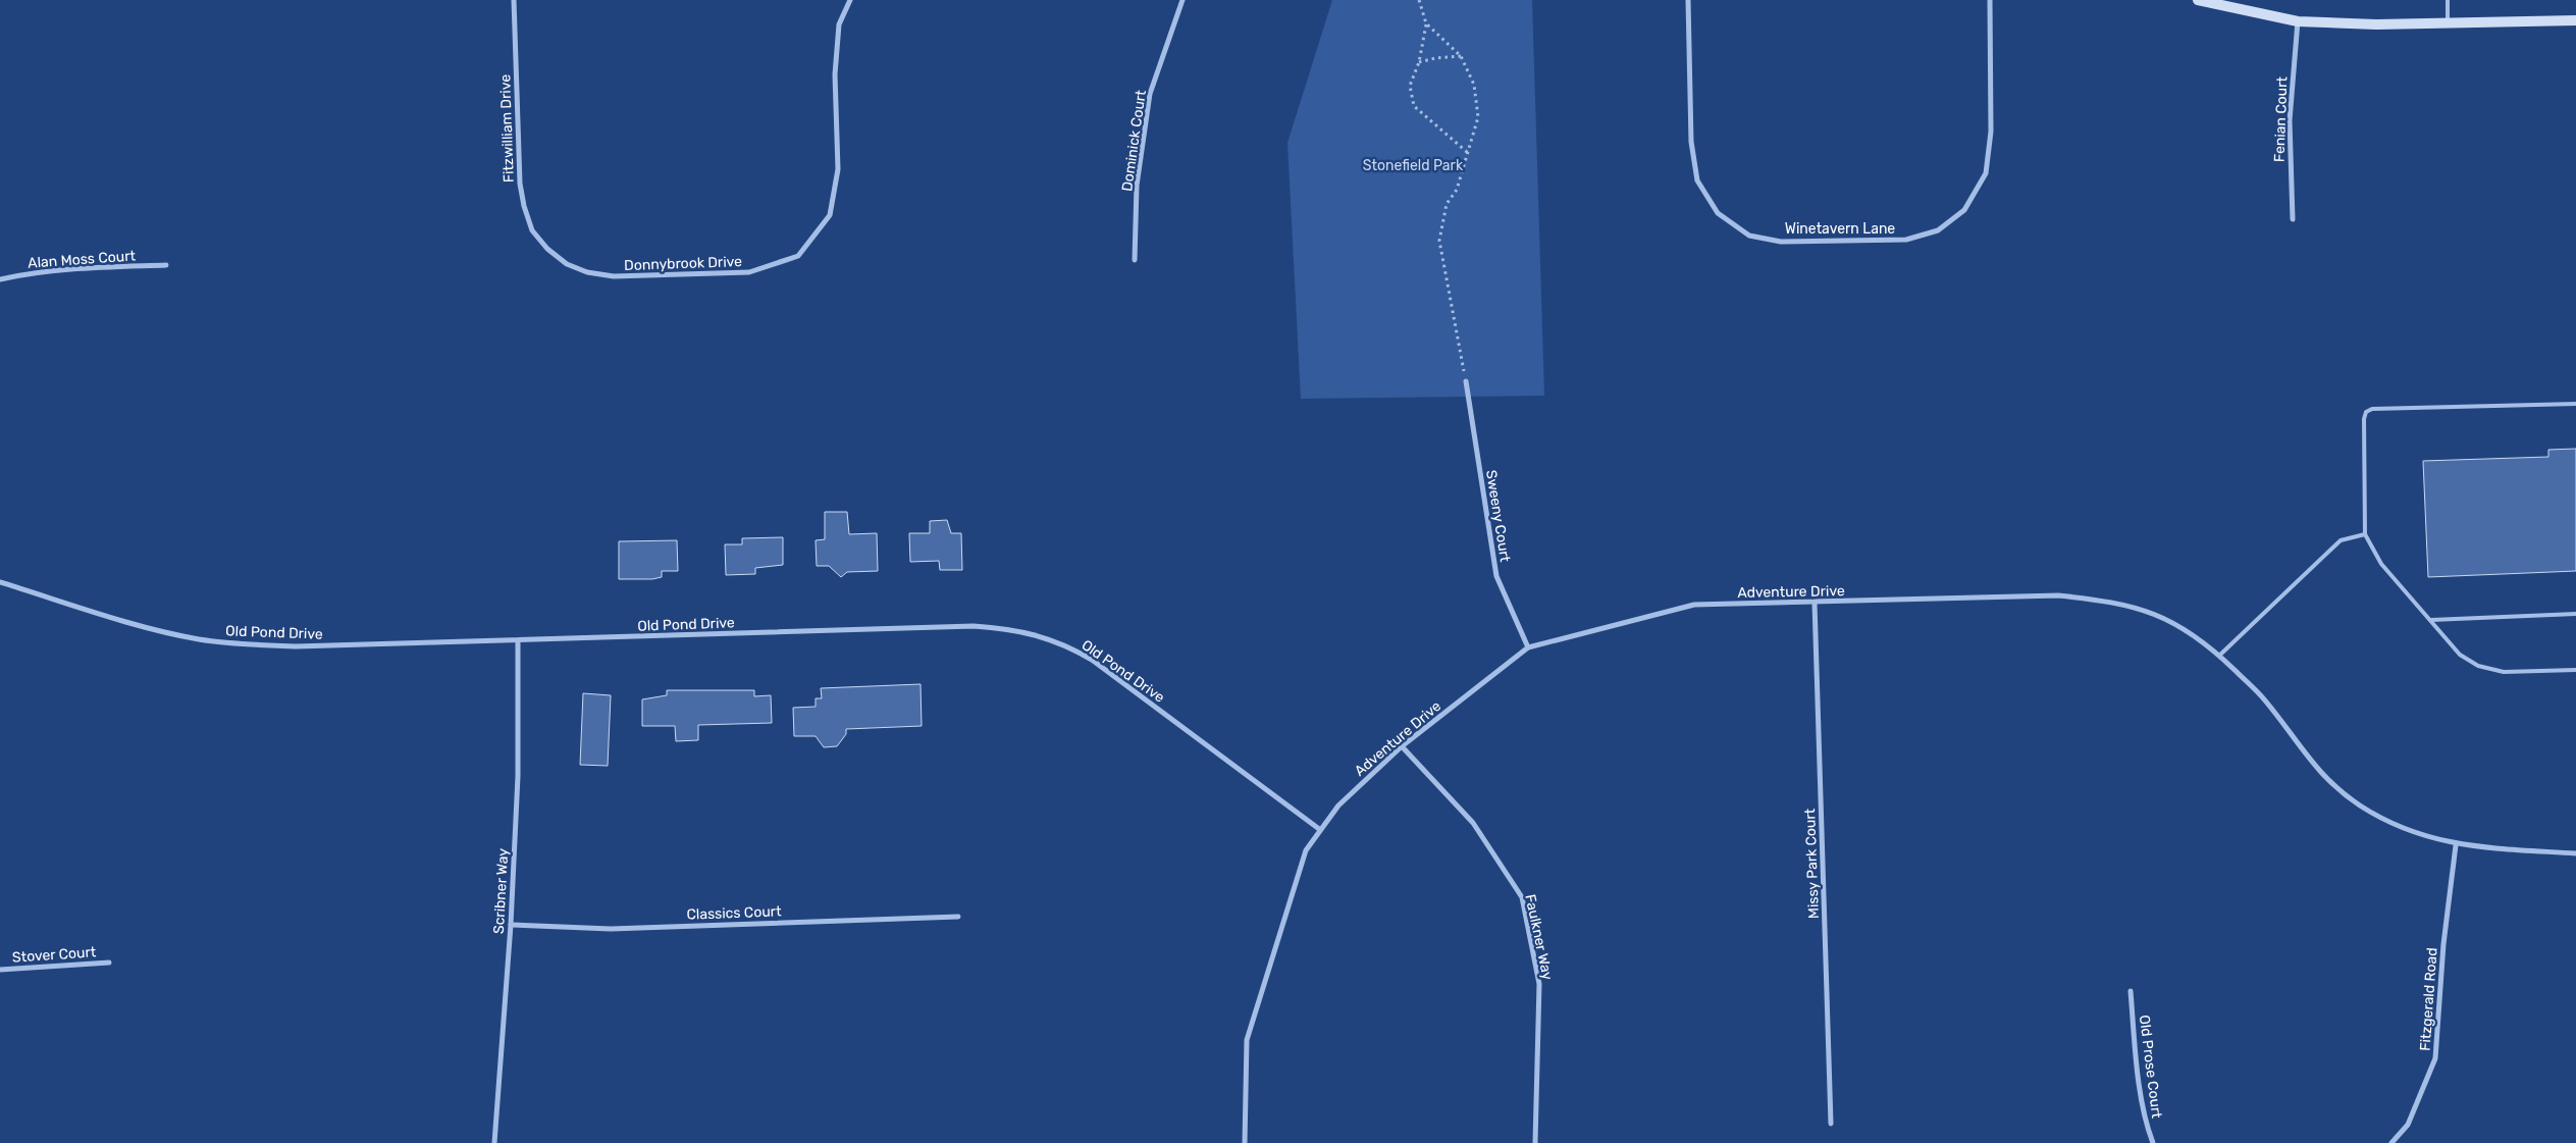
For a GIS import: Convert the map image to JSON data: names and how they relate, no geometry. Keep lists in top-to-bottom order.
{
  "streets": {
    "street": [
      "Fenian Court",
      "Fitzwilliam Drive",
      "Dominick Court",
      "Winetavern Lane",
      "Alan Moss Court",
      "Donnybrook Drive",
      "Sweeny Court",
      "Adventure Drive",
      "Old Pond Drive",
      "Missy Park Court",
      "Scribner Way",
      "Classics Court",
      "Faulkner Way",
      "Stover Court",
      "Fitzgerald Road",
      "Old Prose Court"
    ]
  },
  "crossings": [
    ["Fitzwilliam Drive", "Donnybrook Drive"],
    ["Sweeny Court", "Adventure Drive"],
    ["Adventure Drive", "Old Pond Drive"],
    ["Adventure Drive", "Missy Park Court"],
    ["Adventure Drive", "Faulkner Way"],
    ["Adventure Drive", "Fitzgerald Road"],
    ["Old Pond Drive", "Scribner Way"],
    ["Scribner Way", "Classics Court"]
  ],
  "parks": ["Stonefield Park"]
}
